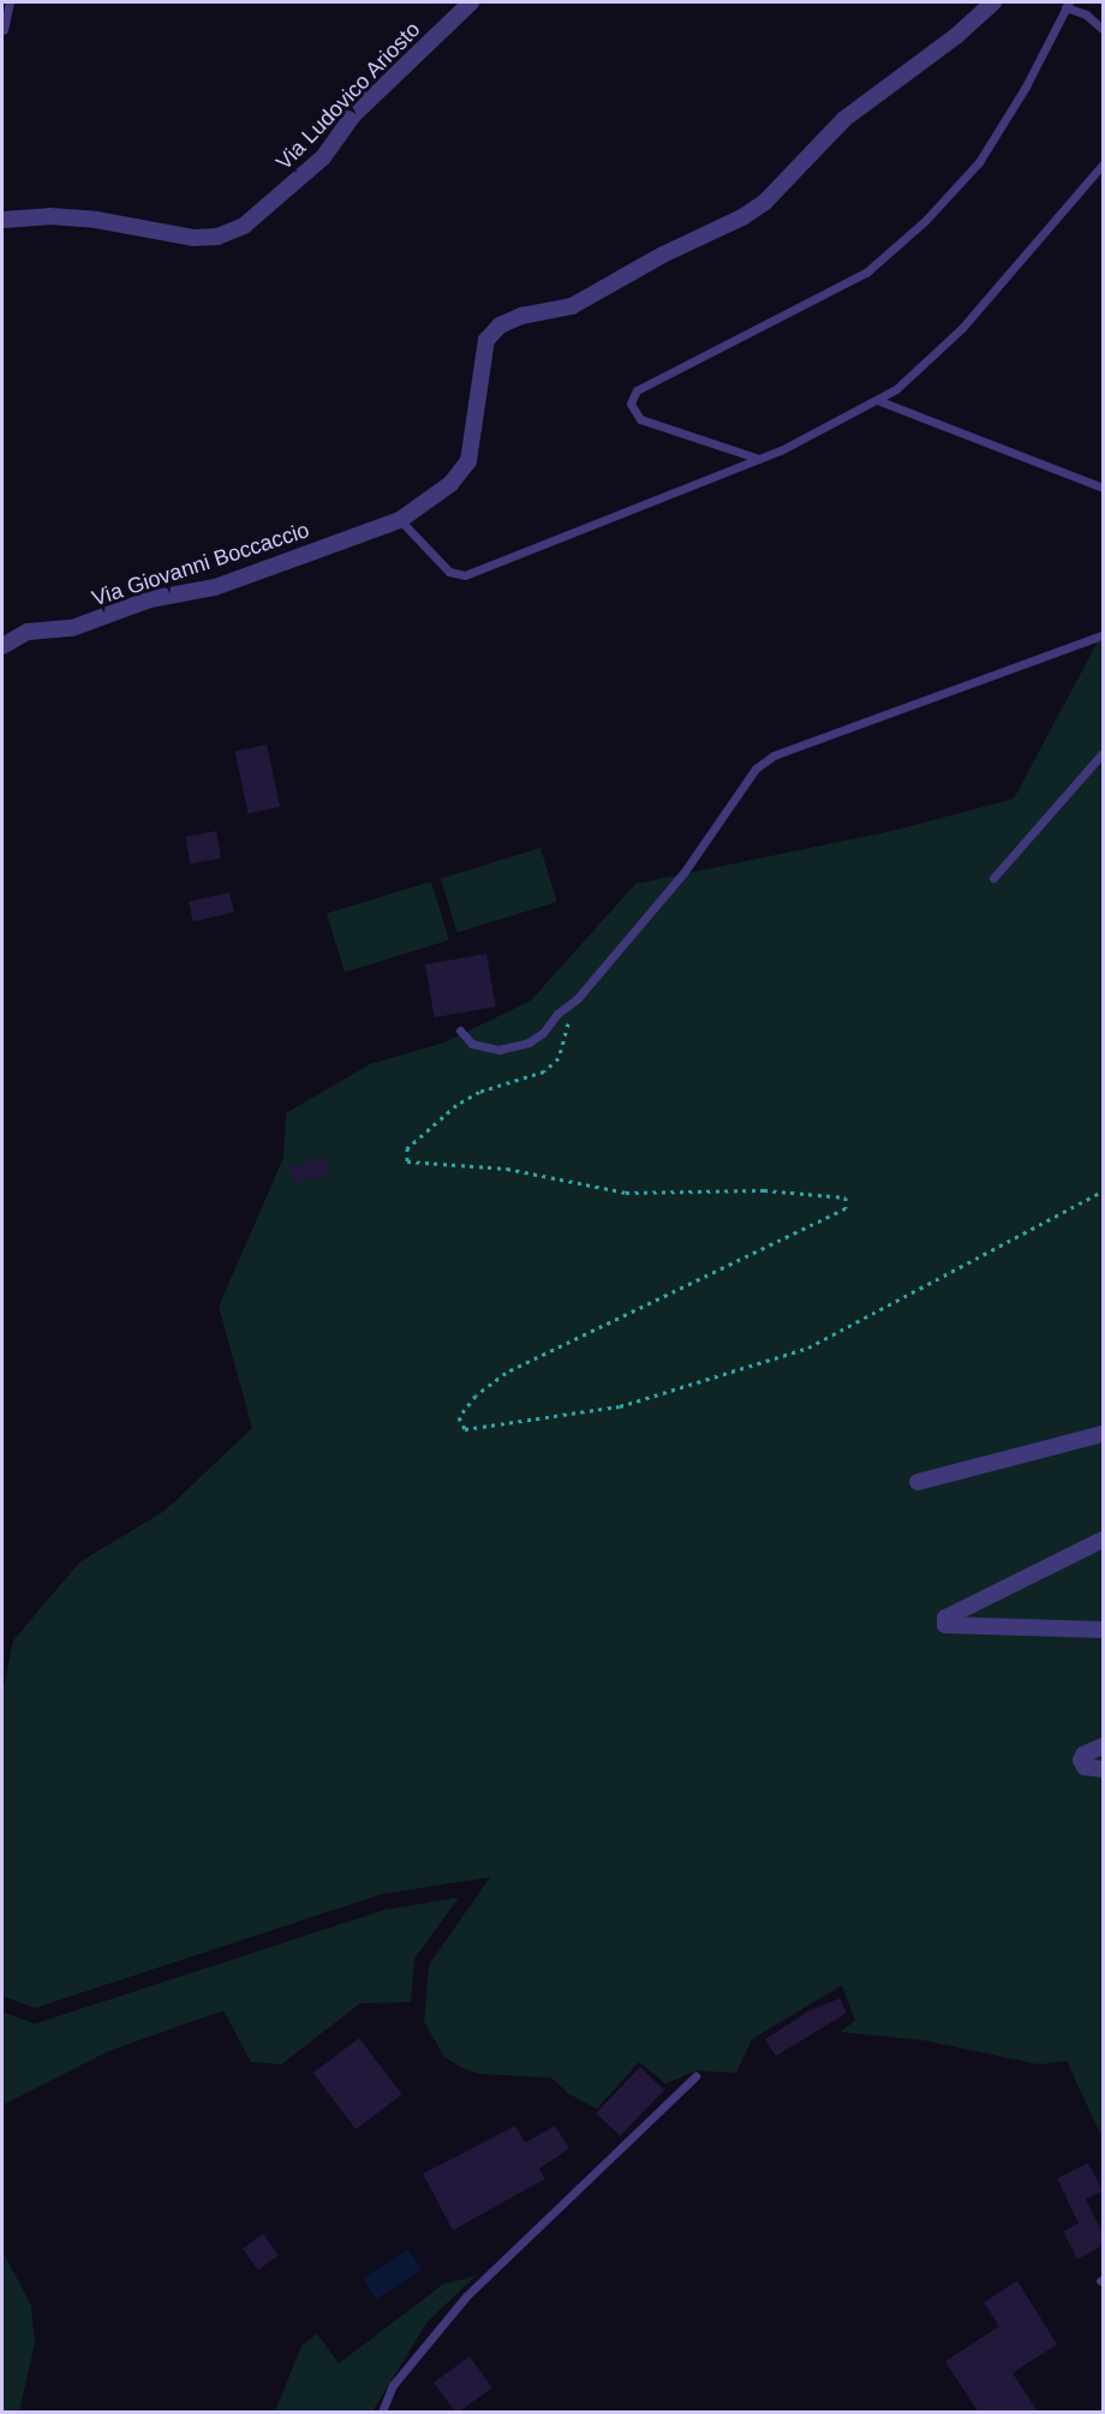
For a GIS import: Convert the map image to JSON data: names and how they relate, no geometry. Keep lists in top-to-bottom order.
{
  "streets": {
    "street": ["Via Ludovico Ariosto", "Via Giovanni Boccaccio"]
  }
}
